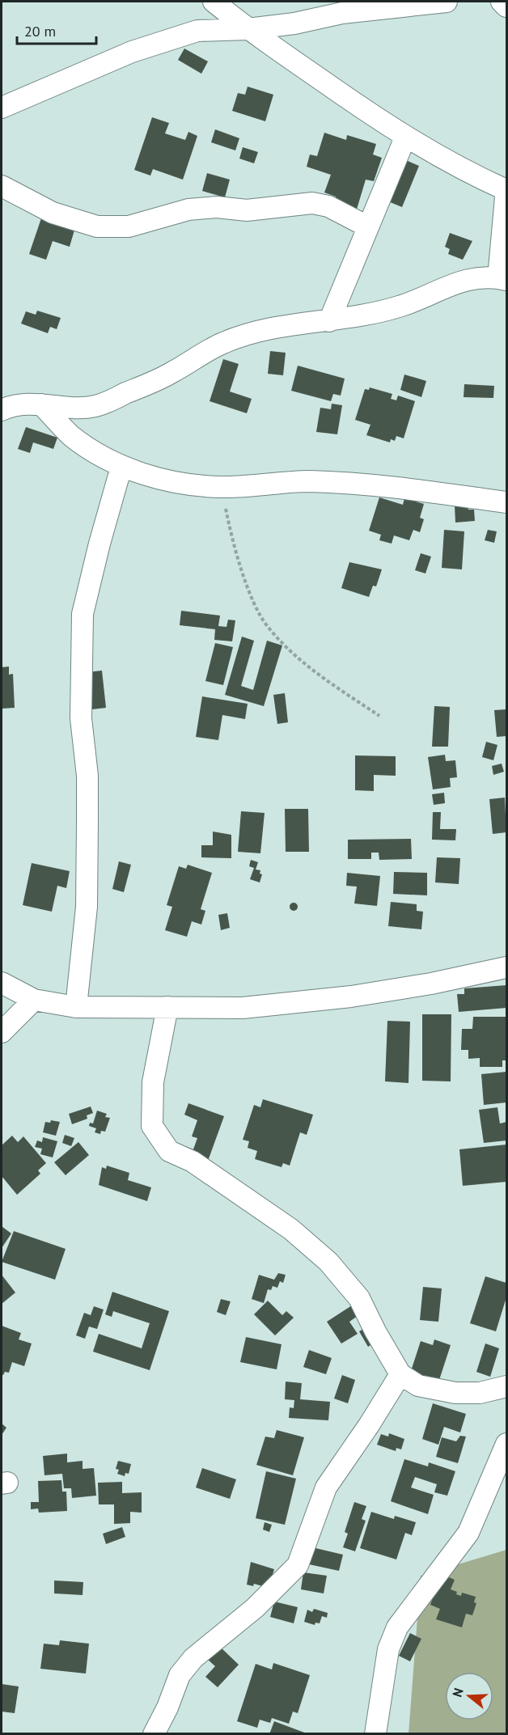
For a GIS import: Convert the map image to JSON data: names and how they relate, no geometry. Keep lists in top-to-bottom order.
{
  "scale_bar": "20 m",
  "north": "left"
}
